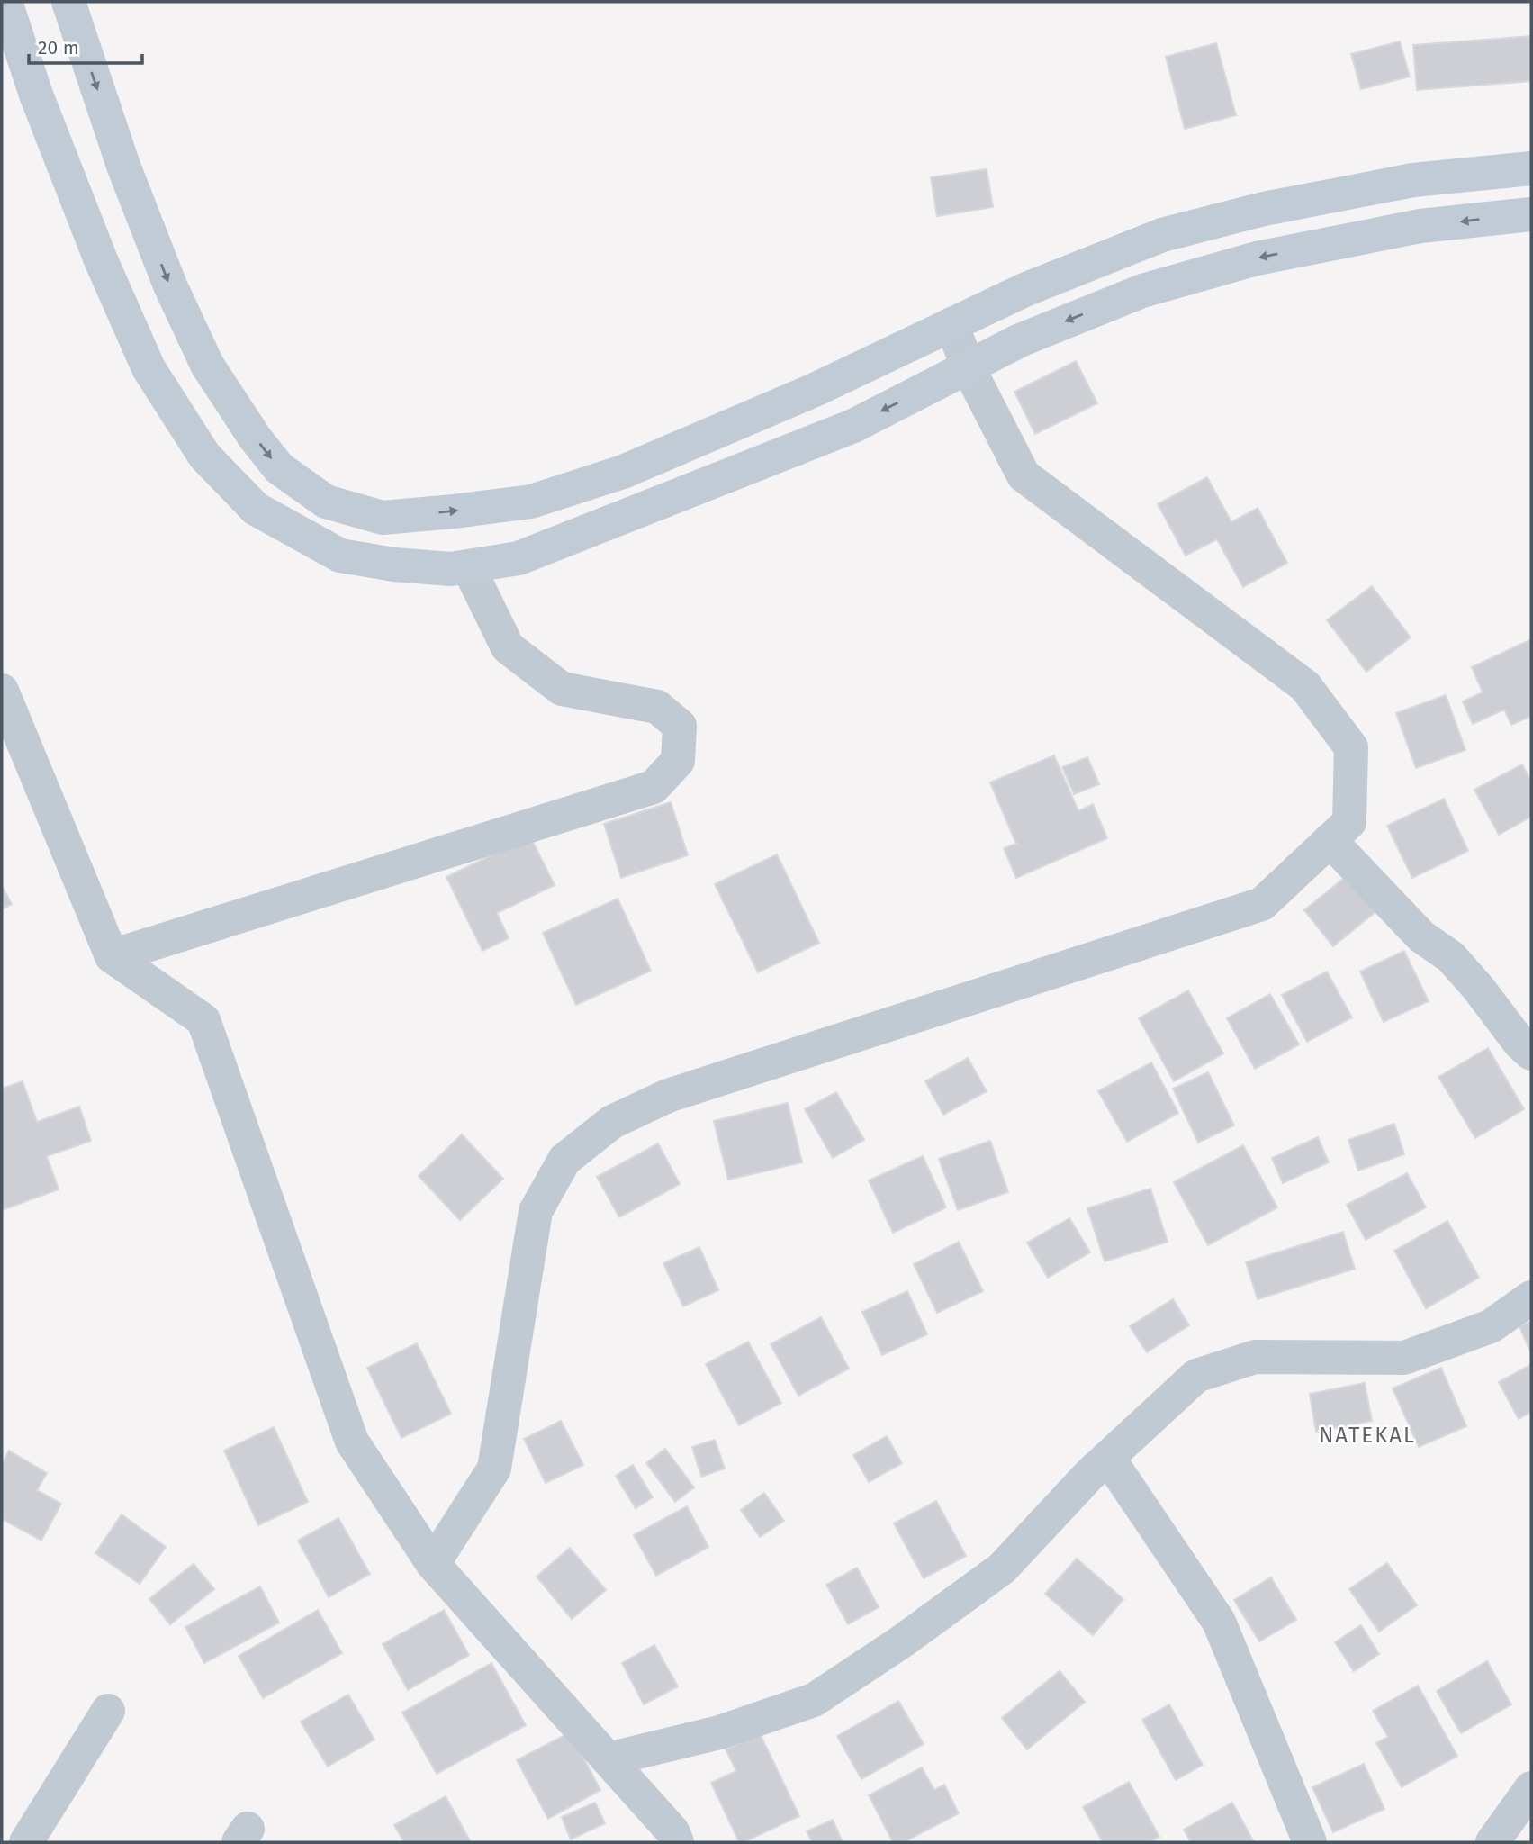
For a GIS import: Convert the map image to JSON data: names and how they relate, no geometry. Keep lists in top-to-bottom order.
{
  "districts": ["NATEKAL"],
  "scale_bar": "20 m"
}
